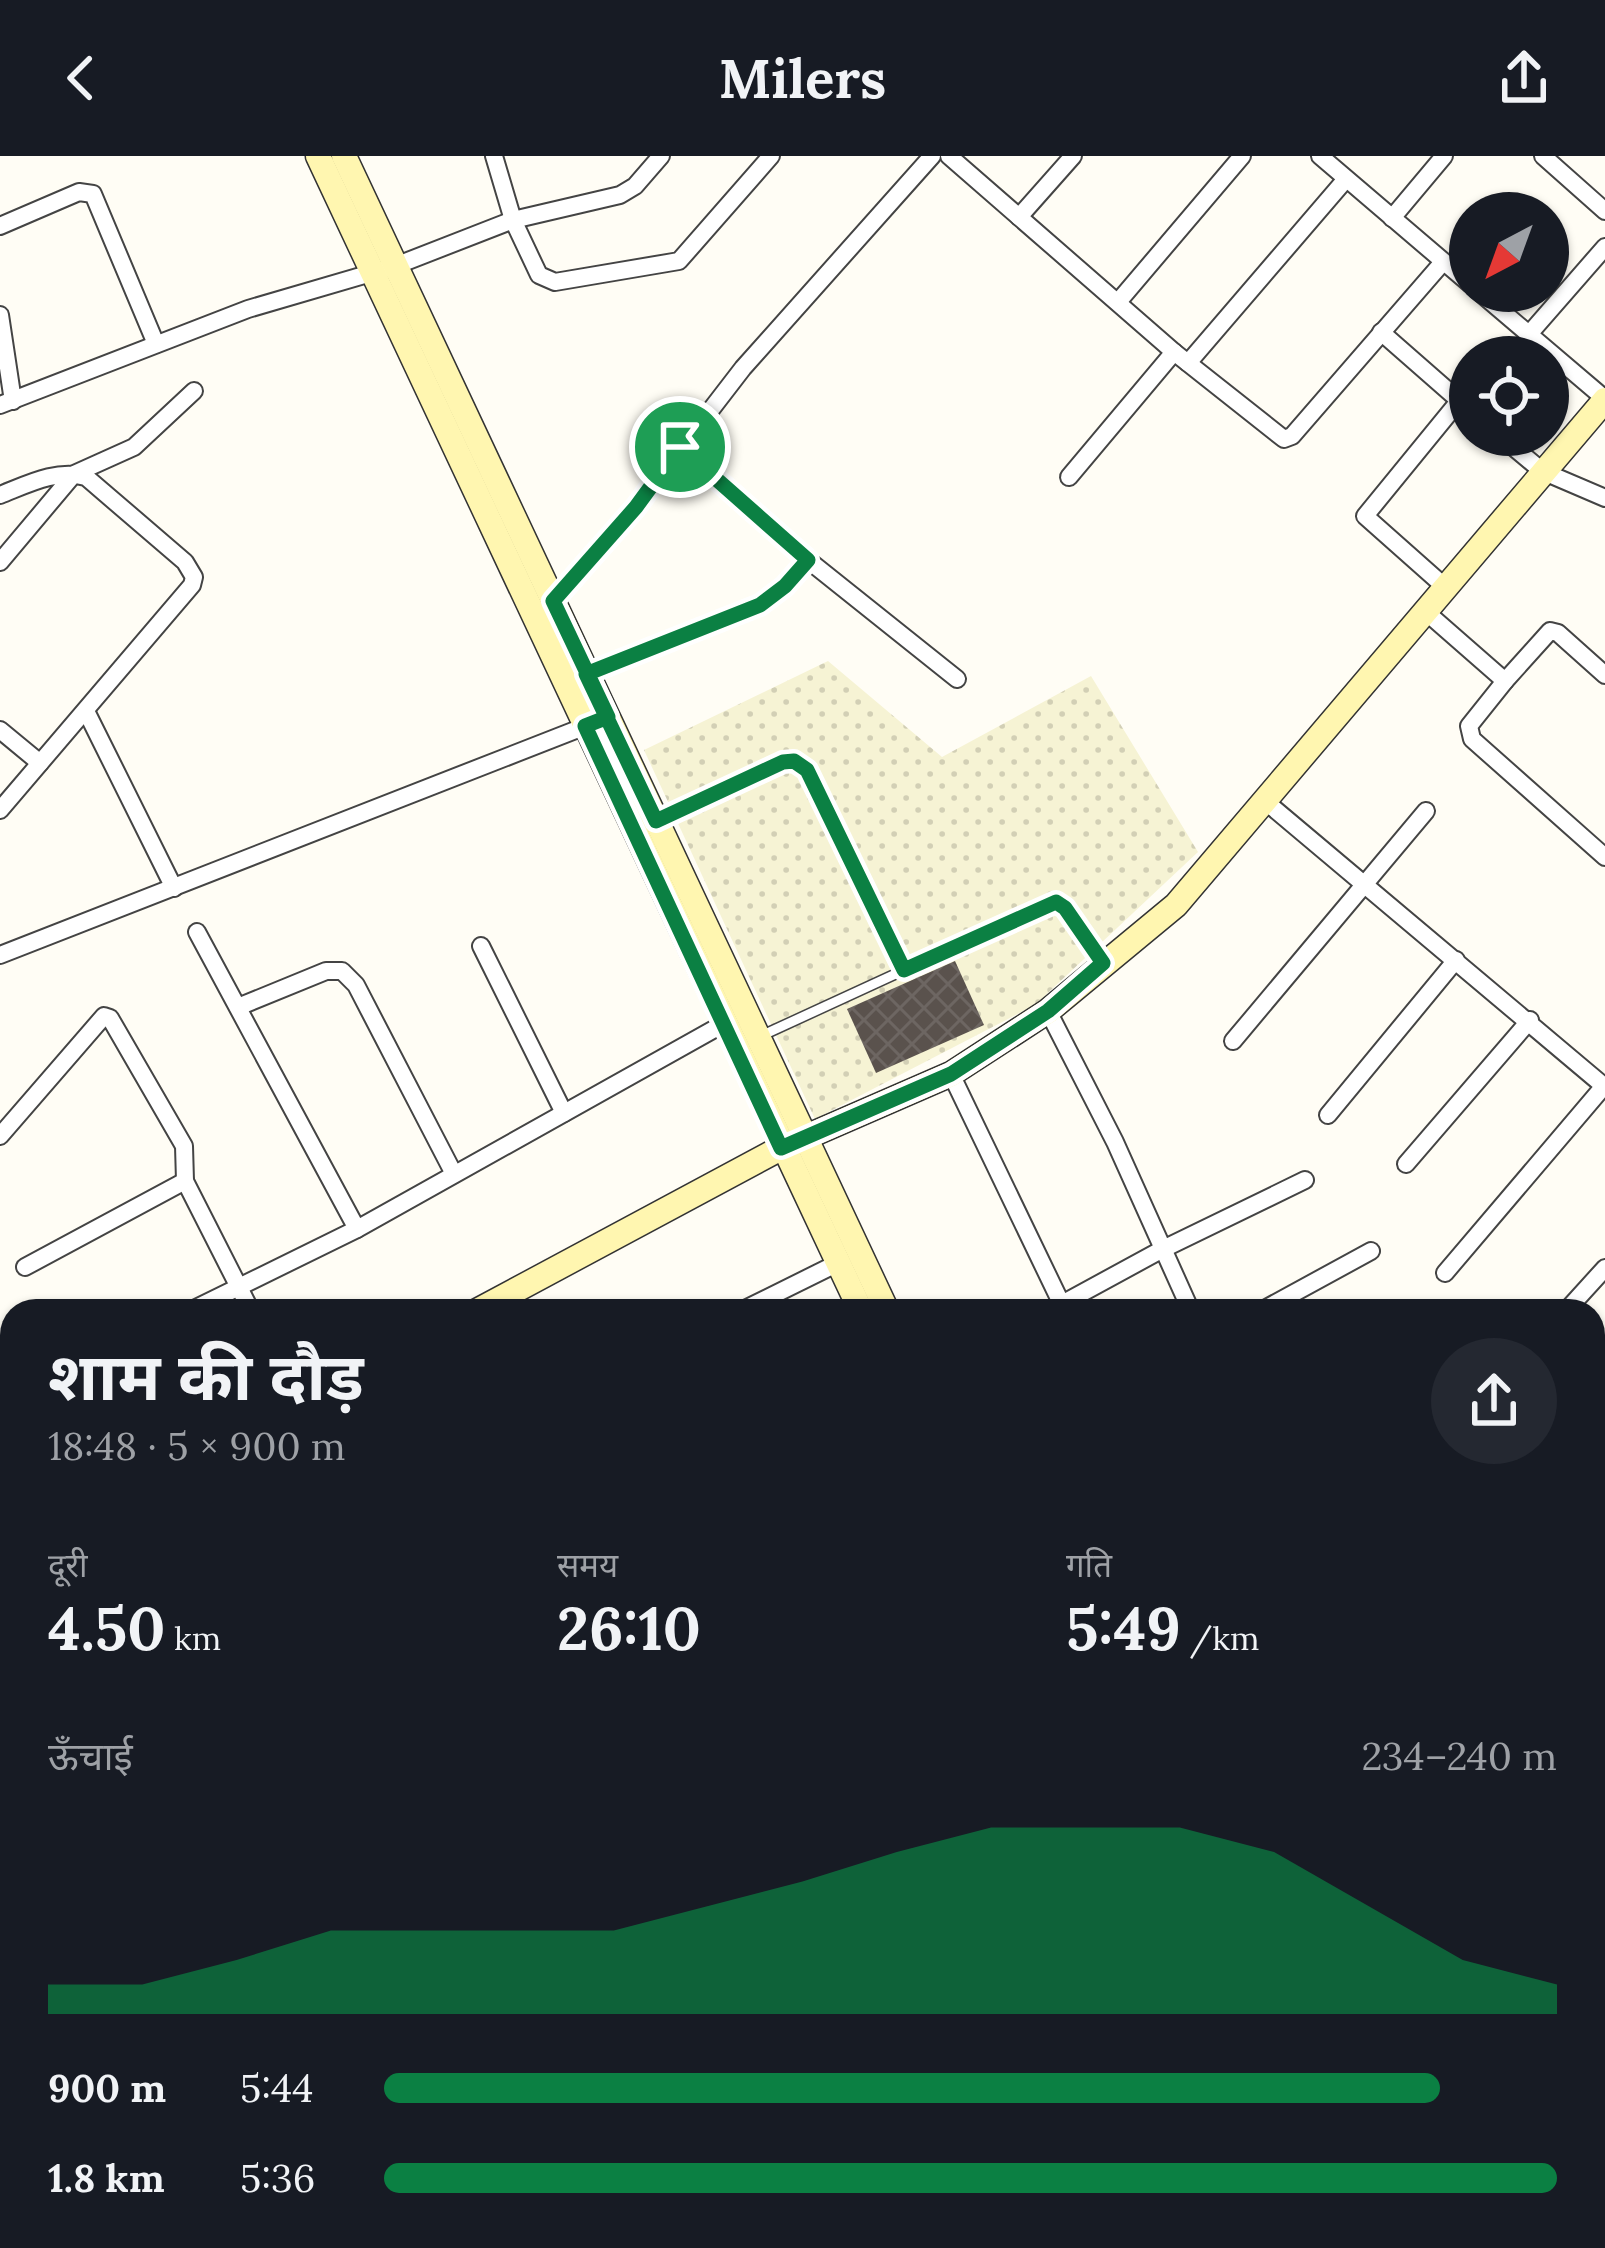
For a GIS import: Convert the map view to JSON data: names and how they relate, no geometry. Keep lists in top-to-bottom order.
{
  "north": "bottom left",
  "page": {
    "header": "Milers",
    "heading": ["शाम की दौड़", "18:48 · 5 × 900 m"],
    "stats": [
      ["दूरी", "4.50 km"],
      ["समय", "26:10"],
      ["गति", "5:49 /km"]
    ],
    "chart": ["ऊँचाई", "234–240 m"],
    "list": [
      {
        "name": "900 m",
        "note": "5:44"
      },
      {
        "name": "1.8 km",
        "note": "5:36"
      }
    ]
  }
}
